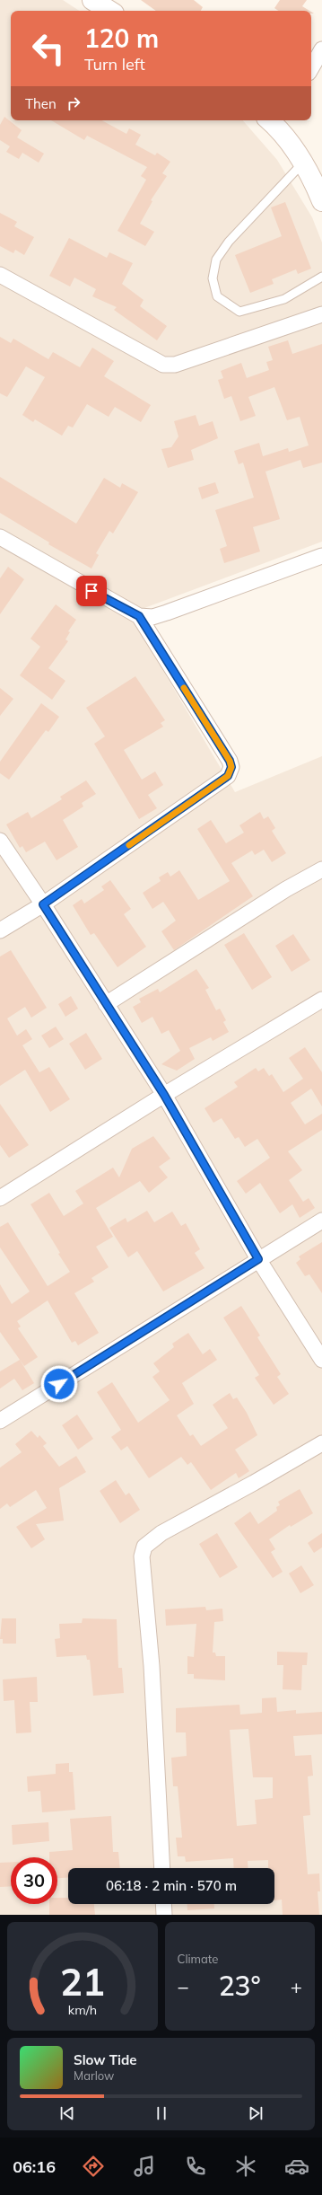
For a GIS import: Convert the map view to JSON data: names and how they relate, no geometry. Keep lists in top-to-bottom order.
{
  "page": {
    "turn": ["120 m", "Turn left"],
    "then": "Then",
    "limit": "30",
    "trip": "06:18 · 2 min · 570 m",
    "tile": "Climate",
    "heat": ["−", "23°", "+"],
    "song": ["Slow Tide", "Marlow"],
    "tabs": "06:16",
    "gauge": ["21", "km/h"]
  }
}
